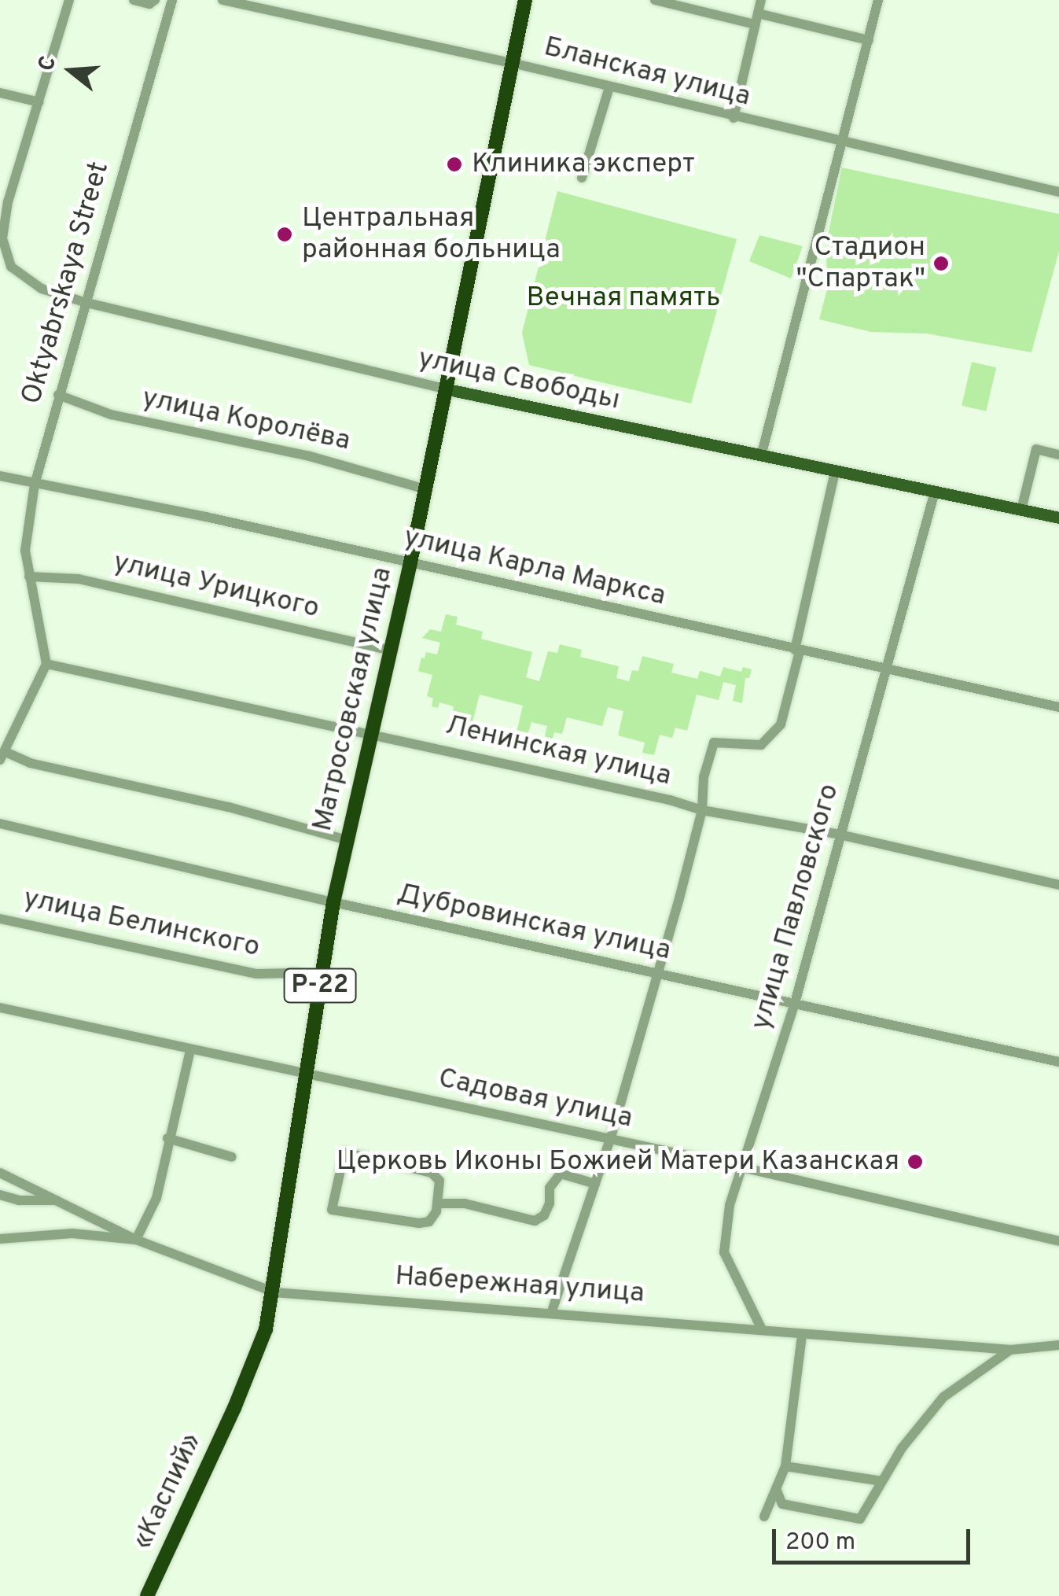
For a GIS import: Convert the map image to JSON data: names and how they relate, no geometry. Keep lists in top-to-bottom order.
{
  "streets": {
    "highway": ["Матросовская улица", "Р-22", "«Каспий»"],
    "main road": ["улица Свободы"],
    "street": [
      "Бланская улица",
      "Oktyabrskaya Street",
      "улица Королёва",
      "улица Карла Маркса",
      "улица Урицкого",
      "Ленинская улица",
      "улица Павловского",
      "Дубровинская улица",
      "улица Белинского",
      "Садовая улица",
      "Набережная улица"
    ]
  },
  "crossings": [
    ["Бланская улица", "Матросовская улица"],
    ["Oktyabrskaya Street", "улица Свободы"],
    ["Oktyabrskaya Street", "улица Королёва"],
    ["Oktyabrskaya Street", "улица Карла Маркса"],
    ["Oktyabrskaya Street", "улица Урицкого"],
    ["Oktyabrskaya Street", "Ленинская улица"],
    ["улица Свободы", "Матросовская улица"],
    ["улица Свободы", "улица Павловского"],
    ["улица Королёва", "Матросовская улица"],
    ["улица Карла Маркса", "Матросовская улица"],
    ["улица Карла Маркса", "улица Павловского"],
    ["улица Урицкого", "Матросовская улица"],
    ["Матросовская улица", "Ленинская улица"],
    ["Матросовская улица", "Дубровинская улица"],
    ["Матросовская улица", "улица Белинского"],
    ["Матросовская улица", "Садовая улица"],
    ["Матросовская улица", "Набережная улица"],
    ["Матросовская улица", "«Каспий»"],
    ["Ленинская улица", "улица Павловского"],
    ["улица Павловского", "Дубровинская улица"],
    ["улица Павловского", "Садовая улица"],
    ["улица Павловского", "Набережная улица"]
  ],
  "parks": ["Вечная память"],
  "places": [
    "Клиника эксперт",
    "Центральная районная больница",
    "Стадион \"Спартак\"",
    "Церковь Иконы Божией Матери Казанская"
  ],
  "scale_bar": "200 m",
  "north": "left"
}
